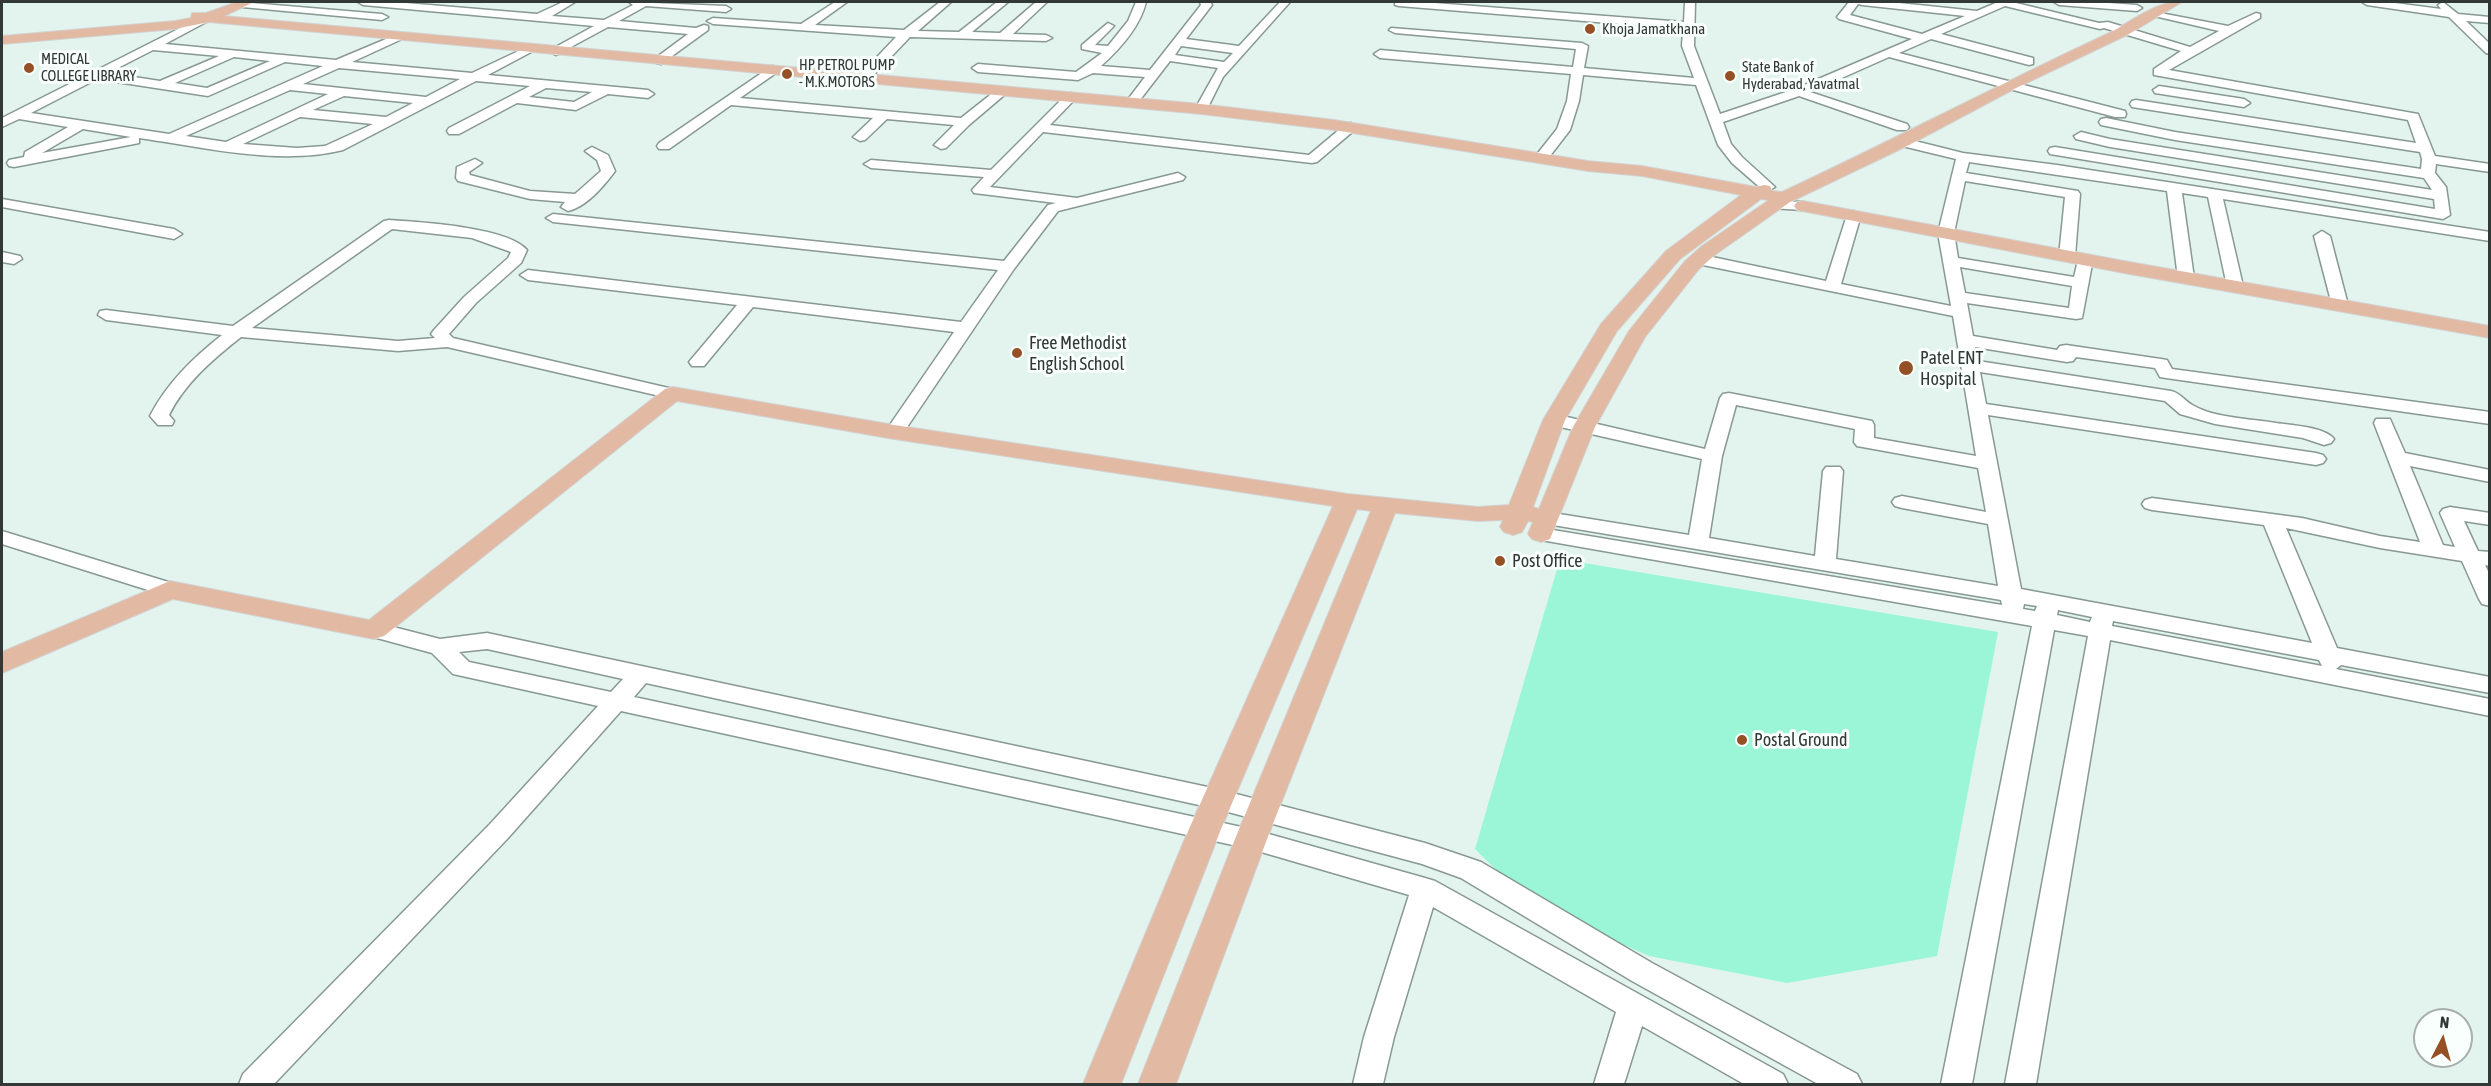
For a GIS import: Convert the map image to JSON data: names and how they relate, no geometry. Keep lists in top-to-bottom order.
{
  "places": [
    "Khoja Jamatkhana",
    "MEDICAL COLLEGE LIBRARY",
    "HP PETROL PUMP - M.K.MOTORS",
    "State Bank of Hyderabad, Yavatmal",
    "Free Methodist English School",
    "Patel ENT Hospital",
    "Post Office",
    "Postal Ground"
  ],
  "north": "top"
}
